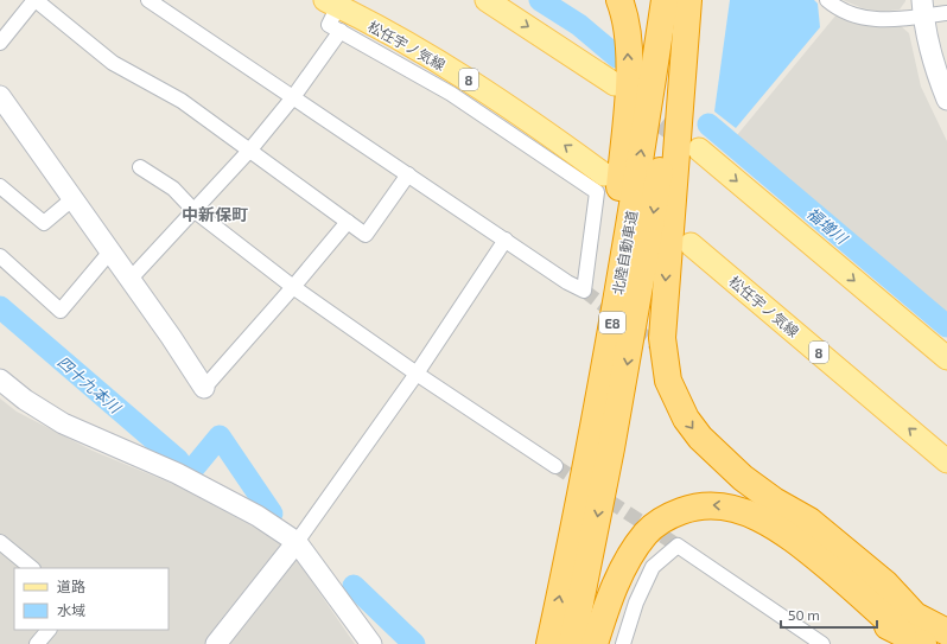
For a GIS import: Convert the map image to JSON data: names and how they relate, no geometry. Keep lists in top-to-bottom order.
{
  "streets": {
    "highway": ["北陸自動車道", "E8"],
    "main road": ["松任宇ノ気線", "8"]
  },
  "districts": ["中新保町"],
  "water": ["福増川", "四十九本川"],
  "legend": ["道路", "水域"],
  "scale_bar": "50 m"
}
